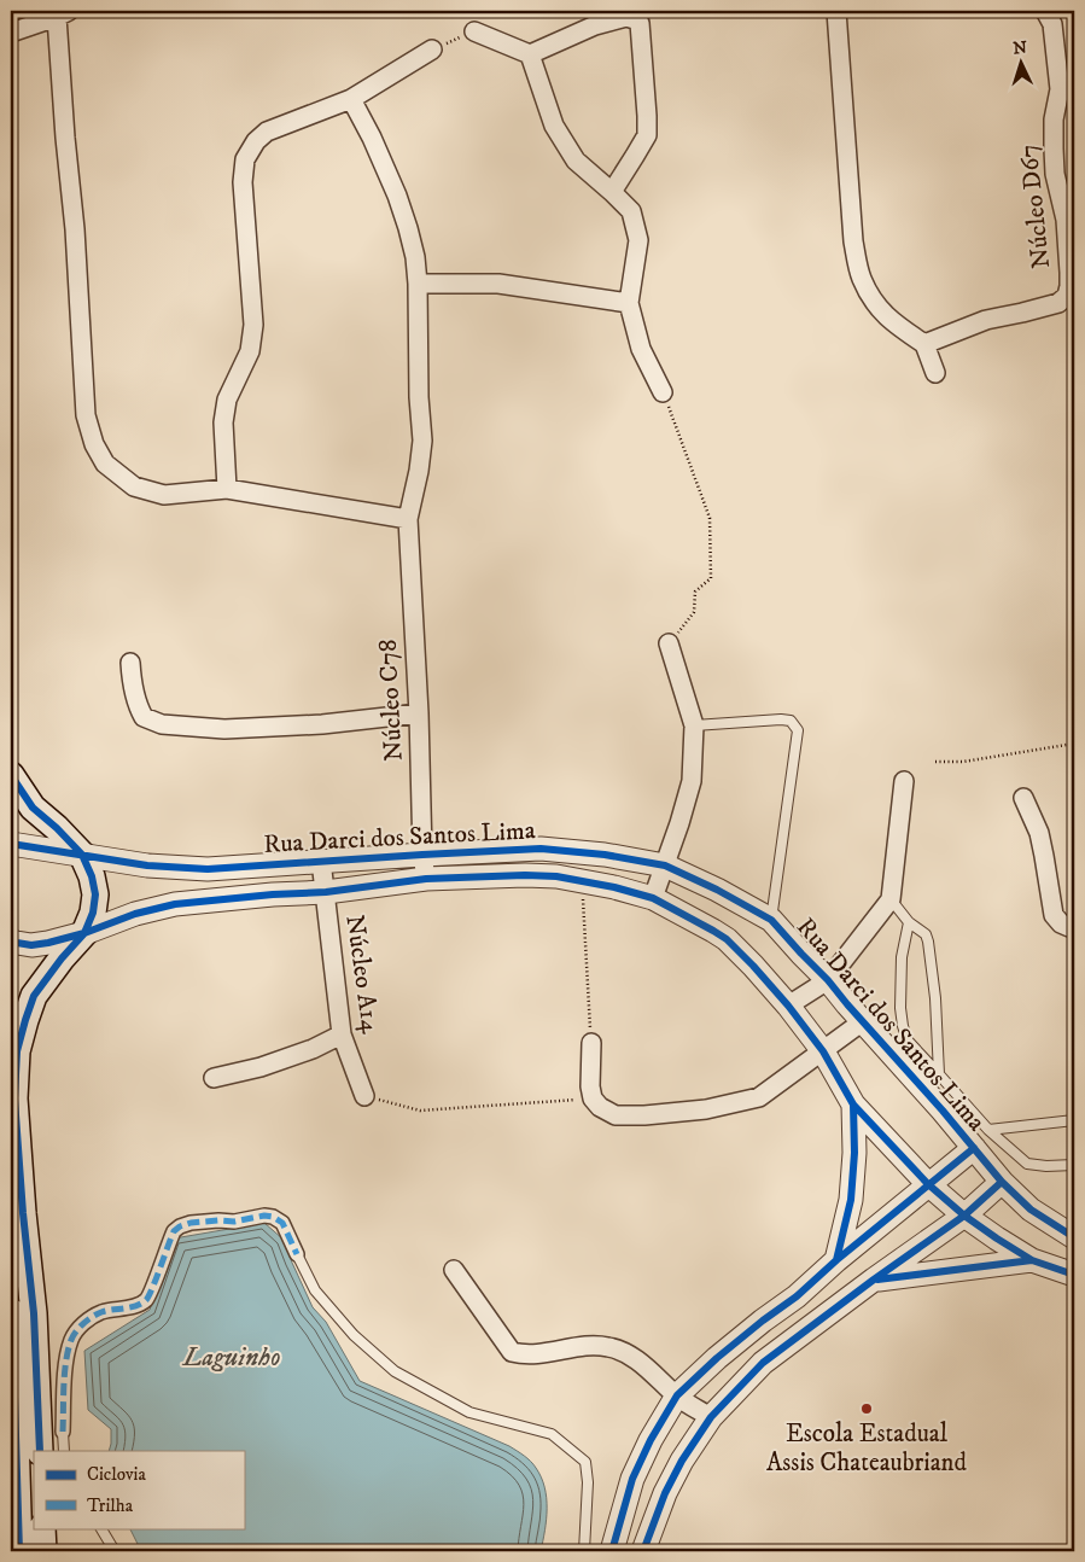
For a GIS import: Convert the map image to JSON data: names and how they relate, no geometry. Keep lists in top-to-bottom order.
{
  "streets": {
    "street": [
      "Núcleo D67",
      "Núcleo C78",
      "Rua Darci dos Santos Lima",
      "Núcleo A14"
    ]
  },
  "crossings": [
    ["Núcleo C78", "Rua Darci dos Santos Lima"],
    ["Rua Darci dos Santos Lima", "Núcleo A14"]
  ],
  "water": ["Laguinho"],
  "places": ["Escola Estadual Assis Chateaubriand"],
  "legend": ["Ciclovia", "Trilha"],
  "north": "top"
}
